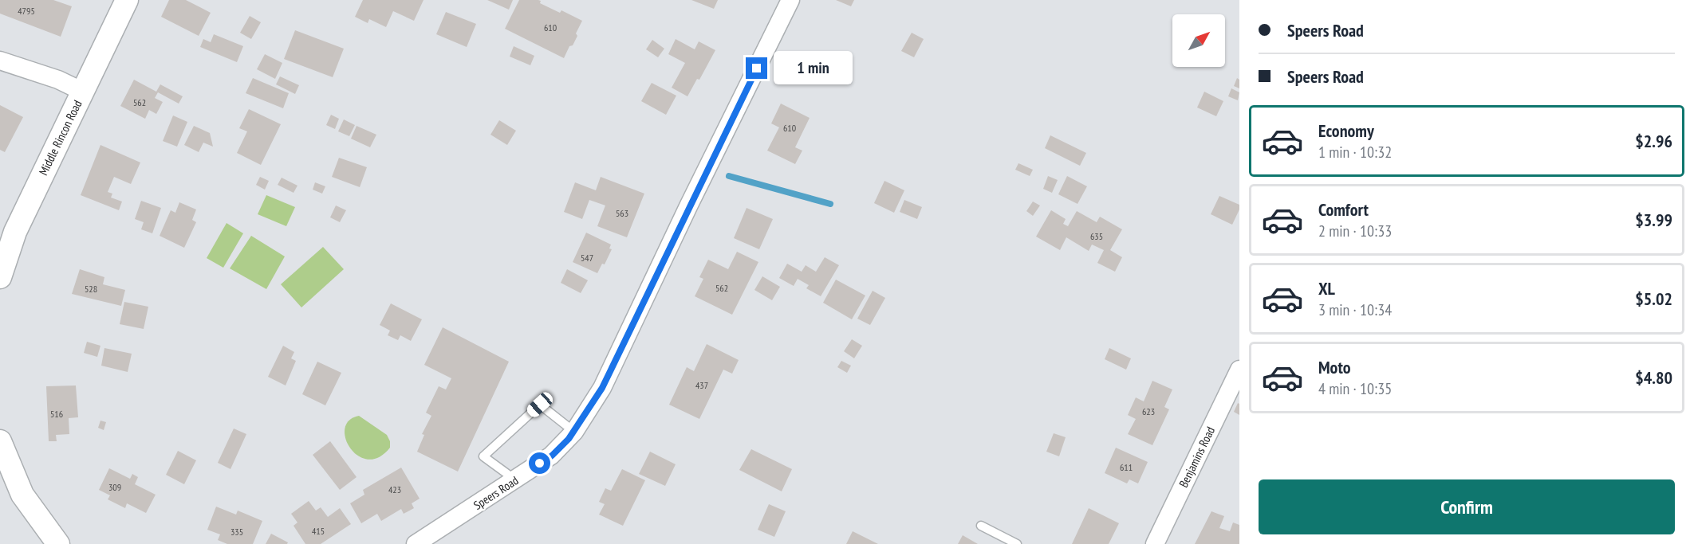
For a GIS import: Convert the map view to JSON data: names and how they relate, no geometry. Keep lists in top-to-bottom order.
{
  "streets": {
    "street": ["Middle Rincon Road", "Benjamins Road", "Speers Road"]
  },
  "house_numbers": [
    "4795",
    "610",
    "562",
    "610",
    "563",
    "635",
    "547",
    "562",
    "528",
    "437",
    "623",
    "516",
    "611",
    "309",
    "423",
    "415",
    "335"
  ],
  "north": "top right",
  "page": {
    "banner": ["Speers Road", "Speers Road"],
    "bubble": "1 min",
    "list": [
      {
        "name": "Economy",
        "note": "1 min · 10:32",
        "value": "$2.96"
      },
      {
        "name": "Comfort",
        "note": "2 min · 10:33",
        "value": "$3.99"
      },
      {
        "name": "XL",
        "note": "3 min · 10:34",
        "value": "$5.02"
      },
      {
        "name": "Moto",
        "note": "4 min · 10:35",
        "value": "$4.80"
      }
    ],
    "buttons": "Confirm"
  }
}
